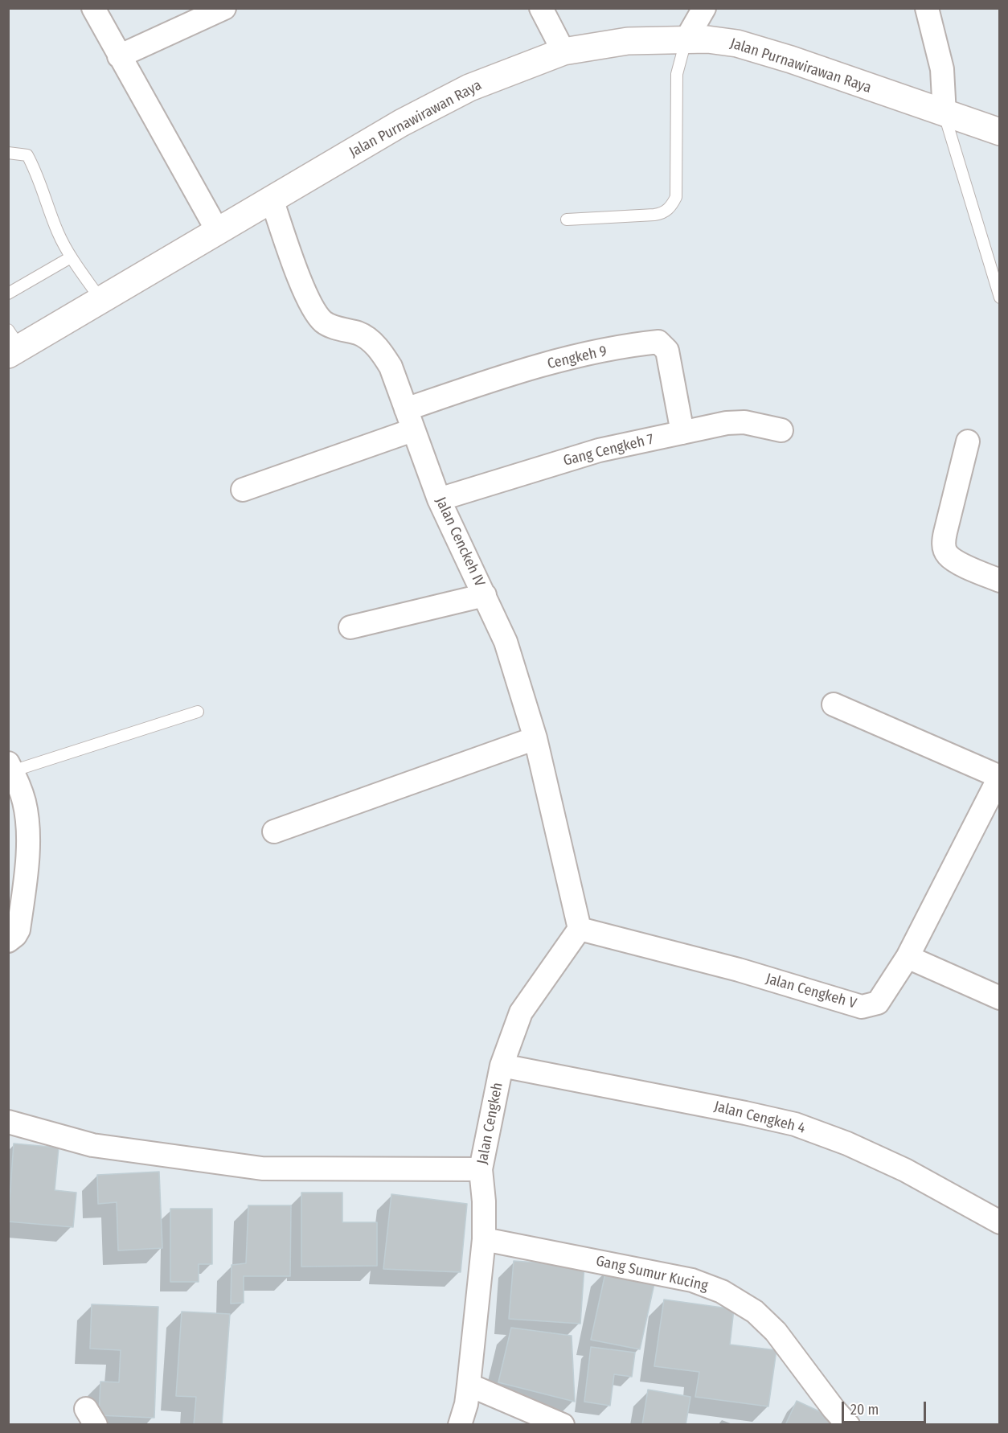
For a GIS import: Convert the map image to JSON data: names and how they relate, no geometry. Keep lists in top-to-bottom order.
{
  "streets": {
    "street": [
      "Jalan Purnawirawan Raya",
      "Cengkeh 9",
      "Gang Cengkeh 7",
      "Jalan Cenckeh IV",
      "Jalan Cengkeh V",
      "Jalan Cengkeh 4",
      "Jalan Cengkeh",
      "Gang Sumur Kucing"
    ]
  },
  "crossings": [
    ["Jalan Purnawirawan Raya", "Jalan Cenckeh IV"],
    ["Cengkeh 9", "Gang Cengkeh 7"],
    ["Cengkeh 9", "Jalan Cenckeh IV"],
    ["Gang Cengkeh 7", "Jalan Cenckeh IV"],
    ["Jalan Cenckeh IV", "Jalan Cengkeh V"],
    ["Jalan Cenckeh IV", "Jalan Cengkeh"],
    ["Jalan Cengkeh V", "Jalan Cengkeh"],
    ["Jalan Cengkeh 4", "Jalan Cengkeh"],
    ["Jalan Cengkeh", "Gang Sumur Kucing"]
  ],
  "scale_bar": "20 m"
}
